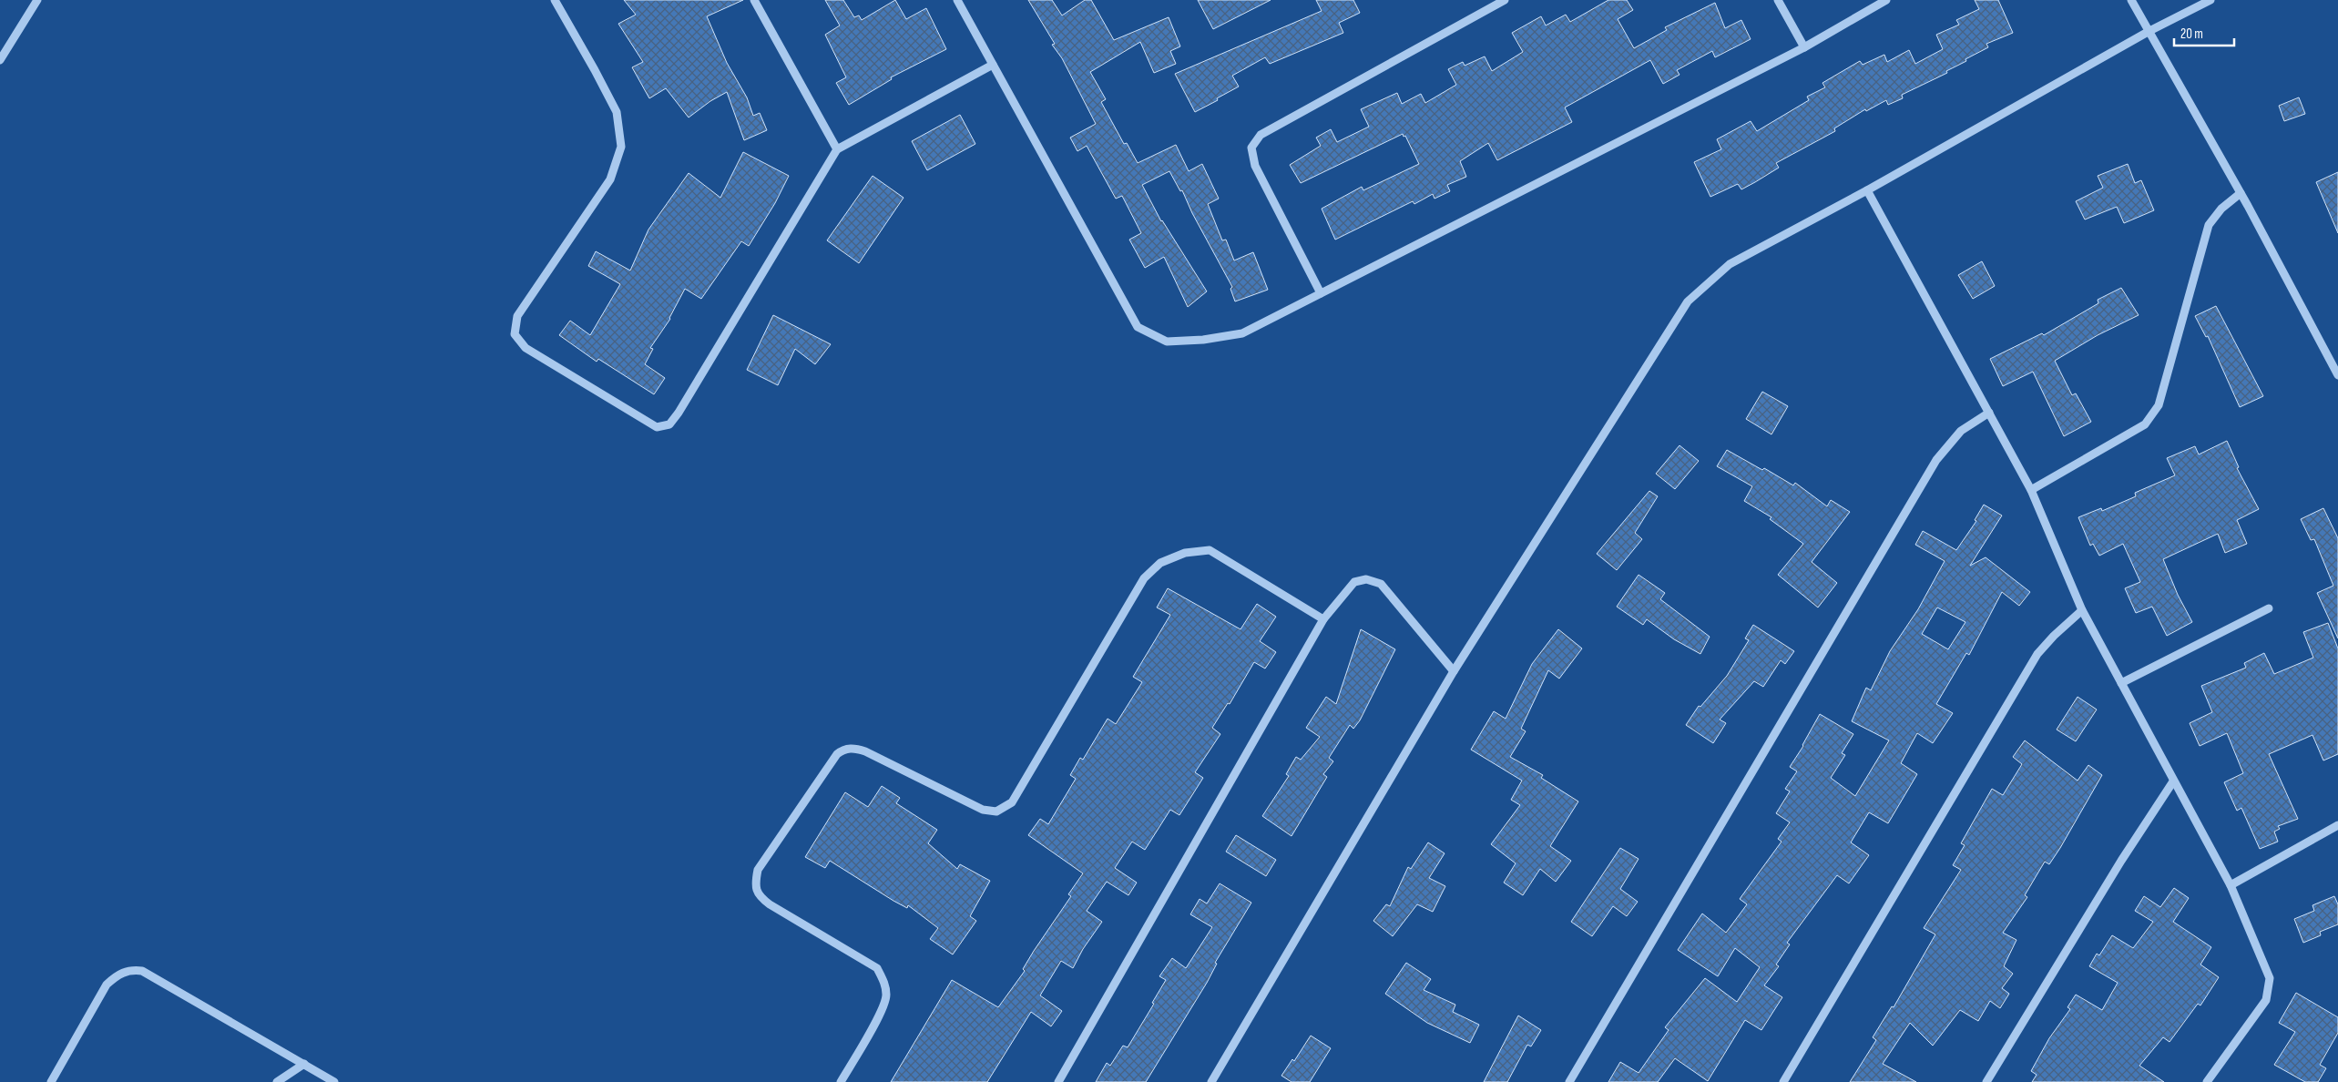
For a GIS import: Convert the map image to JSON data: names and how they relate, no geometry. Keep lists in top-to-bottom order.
{
  "scale_bar": "20 m"
}
